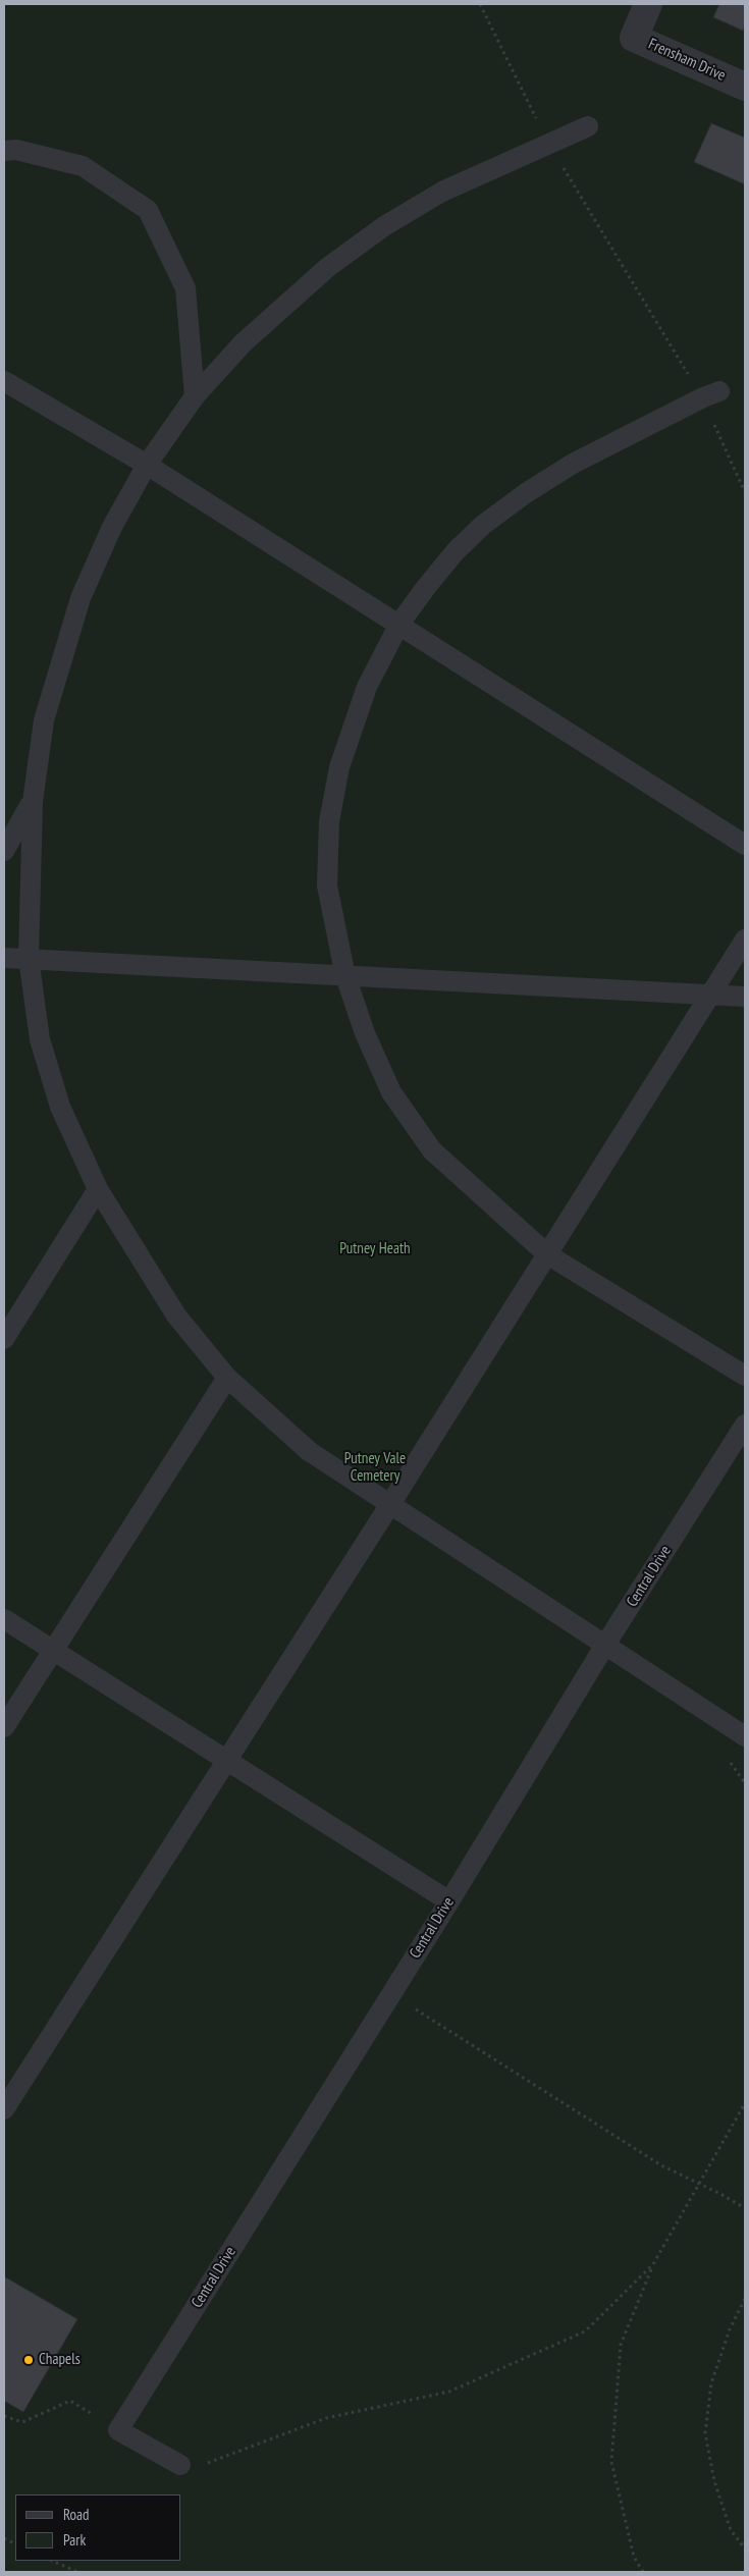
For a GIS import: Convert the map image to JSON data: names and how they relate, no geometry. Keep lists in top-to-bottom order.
{
  "streets": {
    "street": ["Frensham Drive"],
    "lane": ["Central Drive"]
  },
  "parks": ["Putney Heath", "Putney Vale Cemetery"],
  "places": ["Chapels"],
  "legend": ["Road", "Park"]
}
